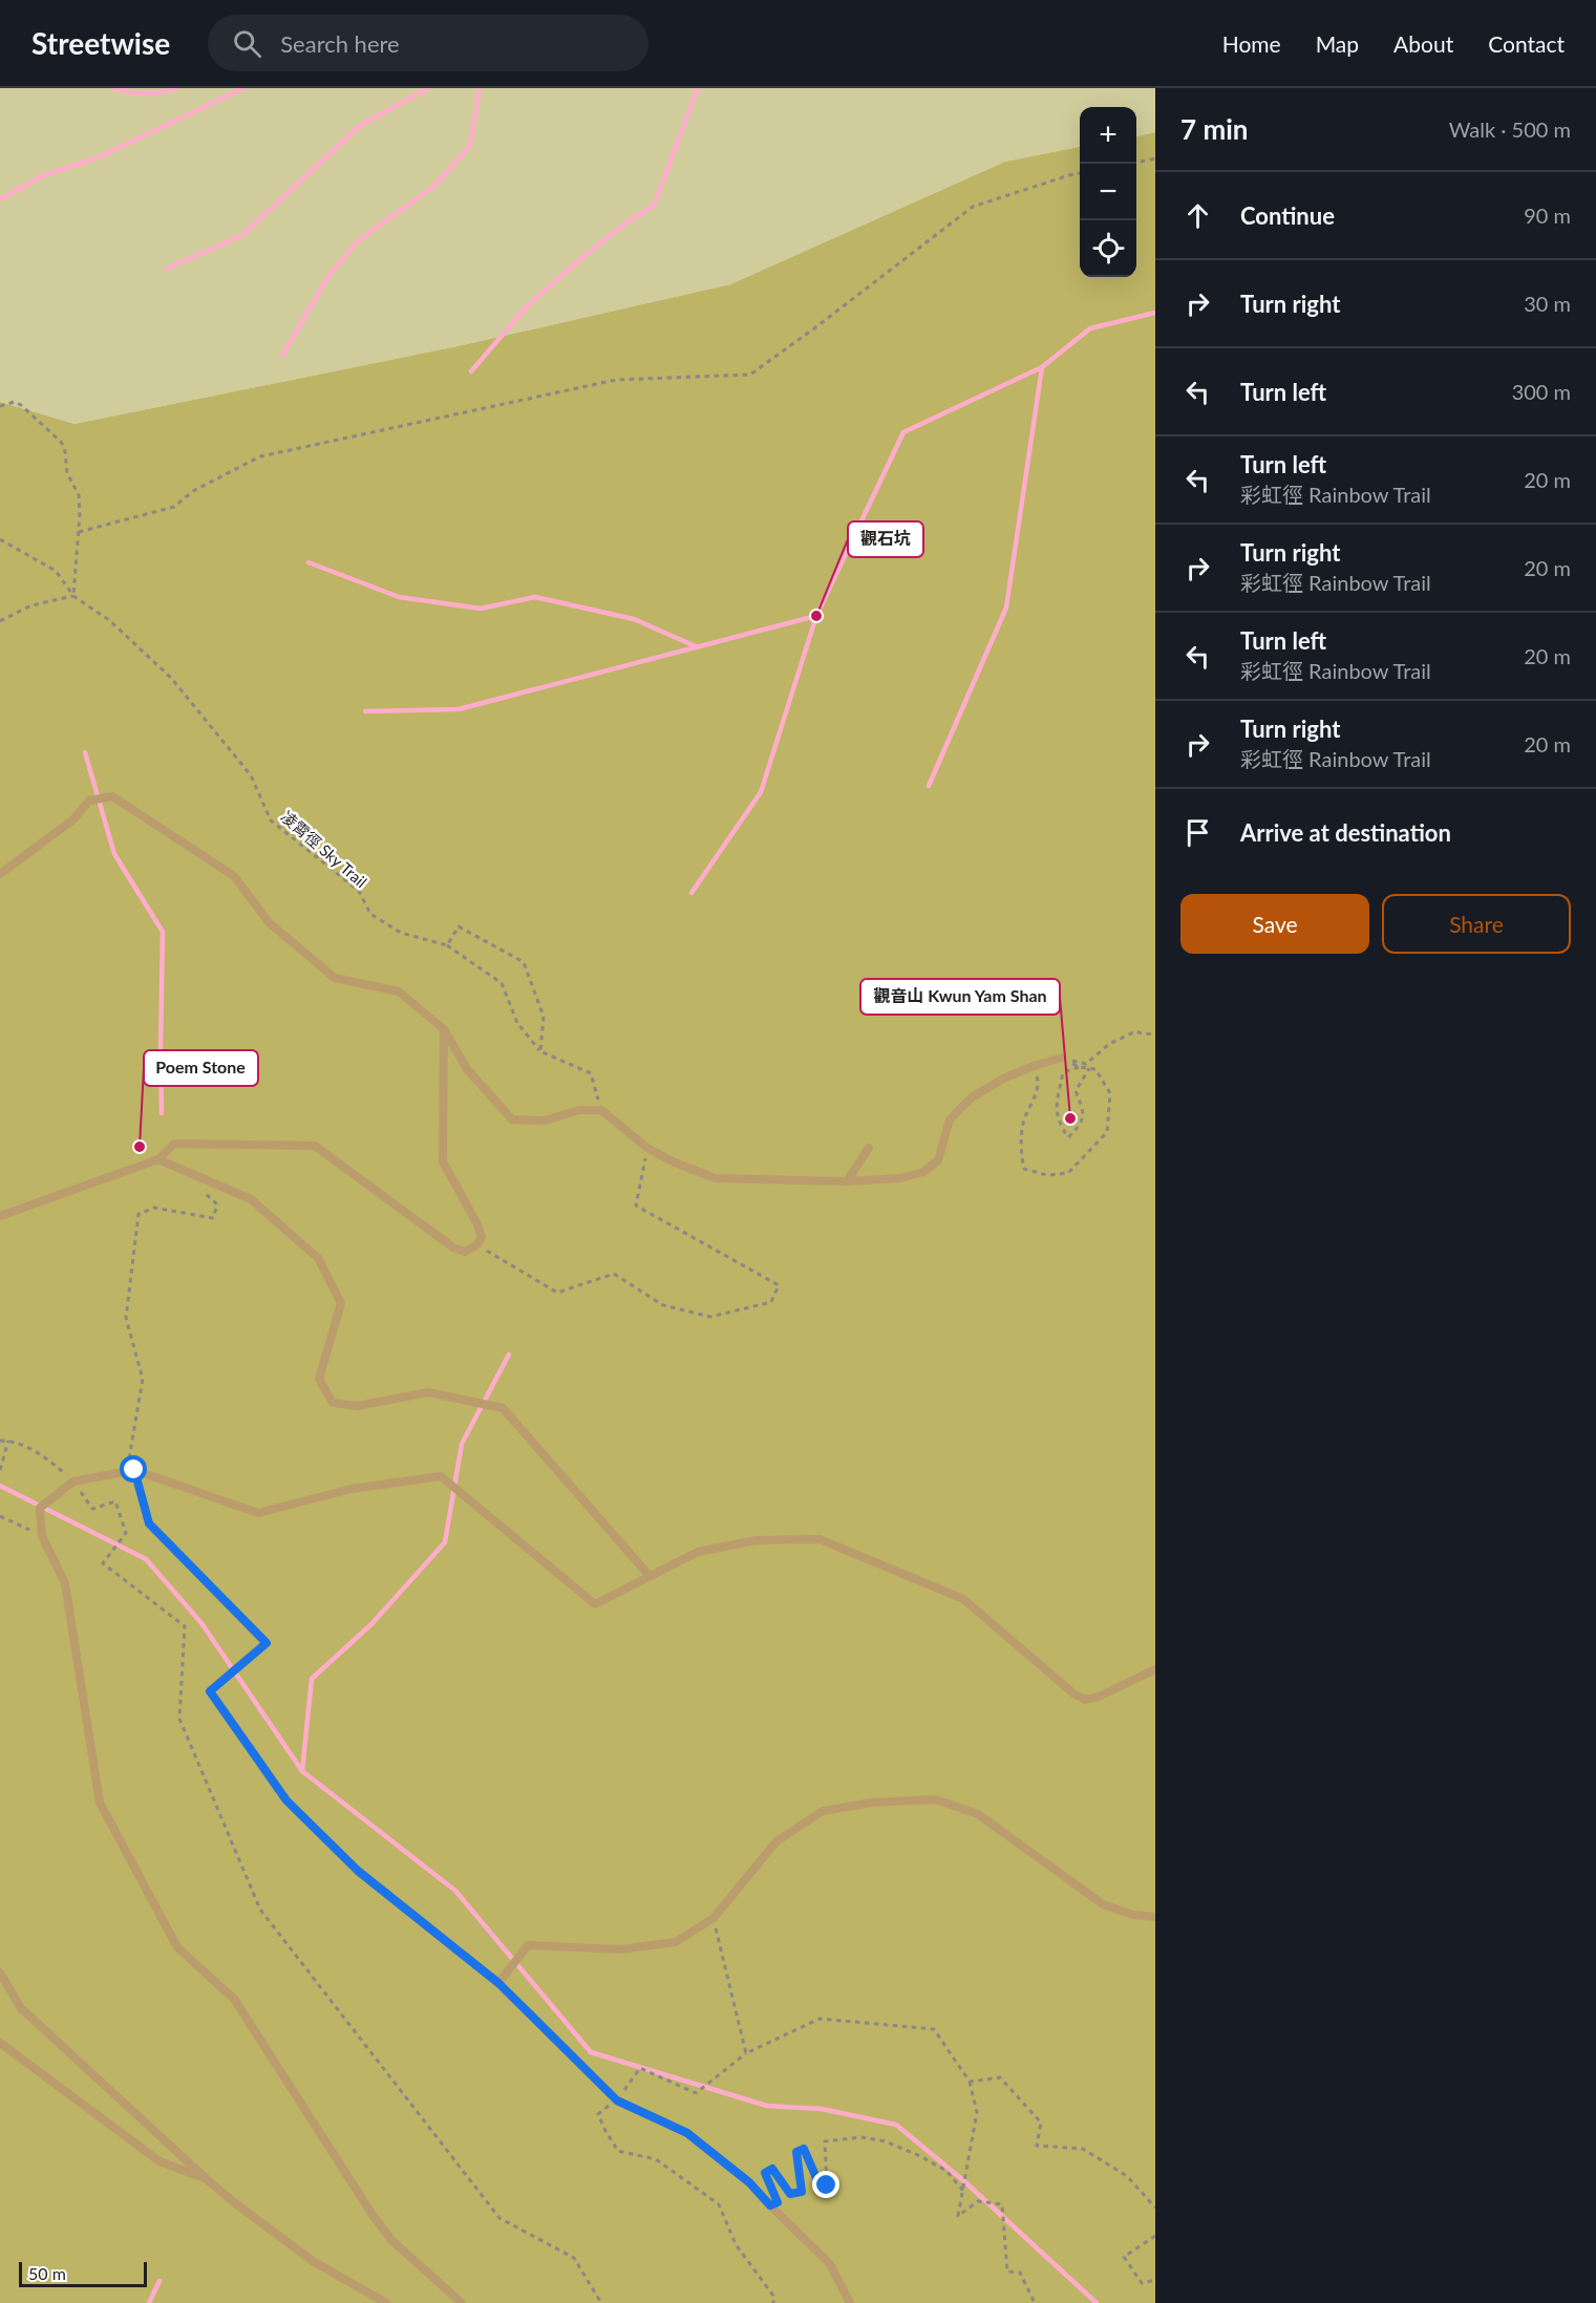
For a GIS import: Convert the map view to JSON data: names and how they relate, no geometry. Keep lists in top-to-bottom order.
{
  "streets": {
    "path": ["凌霄徑 Sky Trail"]
  },
  "places": ["觀石坑", "觀音山 Kwun Yam Shan", "Poem Stone"],
  "scale_bar": "50 m",
  "page": {
    "header": "Streetwise",
    "search": "Search here",
    "nav": [
      "Home",
      "Map",
      "About",
      "Contact"
    ],
    "heading": ["7 min", "Walk · 500 m"],
    "map_buttons": ["+", "−"],
    "list": [
      ["Continue", "90 m"],
      ["Turn right", "30 m"],
      ["Turn left", "300 m"],
      ["Turn left", "彩虹徑 Rainbow Trail", "20 m"],
      ["Turn right", "彩虹徑 Rainbow Trail", "20 m"],
      ["Turn left", "彩虹徑 Rainbow Trail", "20 m"],
      ["Turn right", "彩虹徑 Rainbow Trail", "20 m"],
      "Arrive at destination"
    ],
    "buttons": ["Save", "Share"],
    "scale": "50 m"
  }
}
